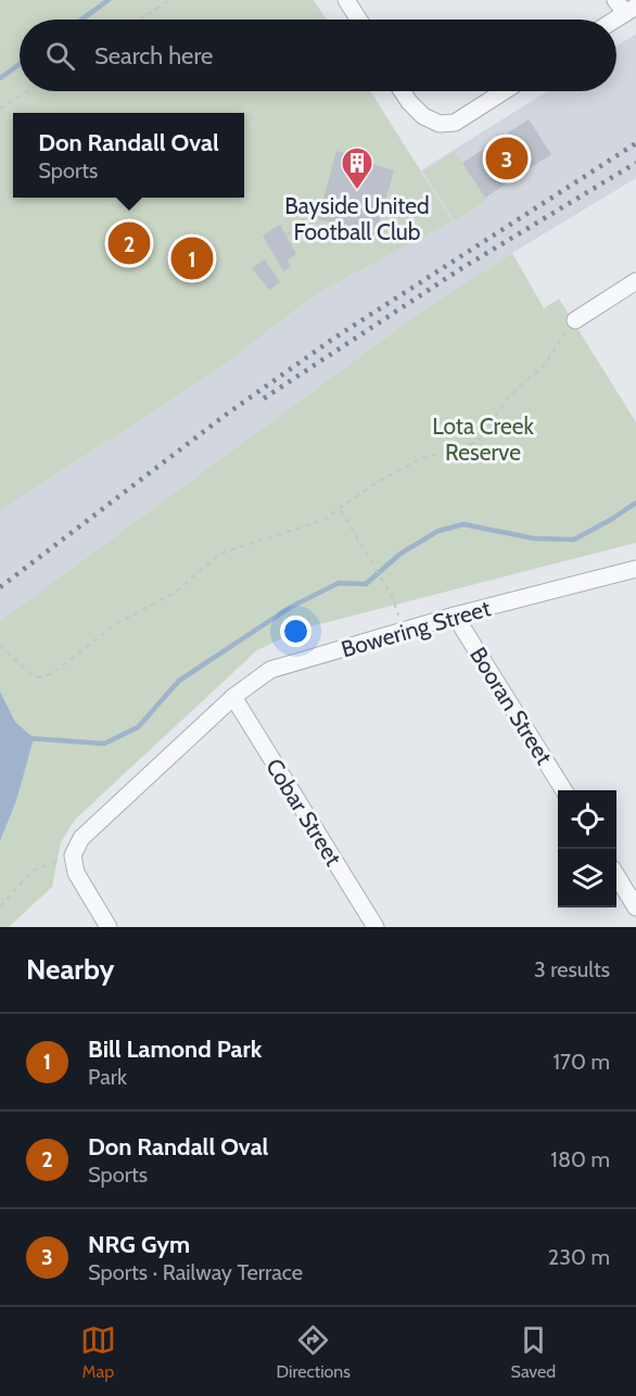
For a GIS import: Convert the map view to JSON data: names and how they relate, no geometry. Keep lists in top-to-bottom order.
{
  "streets": {
    "street": ["Bowering Street", "Booran Street", "Cobar Street"]
  },
  "crossings": [
    ["Bowering Street", "Booran Street"],
    ["Bowering Street", "Cobar Street"]
  ],
  "parks": ["Lota Creek Reserve"],
  "places": {
    "building": ["Bayside United Football Club"]
  },
  "page": {
    "search": "Search here",
    "popup": ["Don Randall Oval", "Sports"],
    "pins": ["3", "2", "1"],
    "heading": ["Nearby", "3 results"],
    "list": [
      {
        "mark": "1",
        "name": "Bill Lamond Park",
        "note": "Park",
        "value": "170 m"
      },
      {
        "mark": "2",
        "name": "Don Randall Oval",
        "note": "Sports",
        "value": "180 m"
      },
      {
        "mark": "3",
        "name": "NRG Gym",
        "note": "Sports · Railway Terrace",
        "value": "230 m"
      }
    ],
    "nav": ["Map", "Directions", "Saved"]
  }
}
